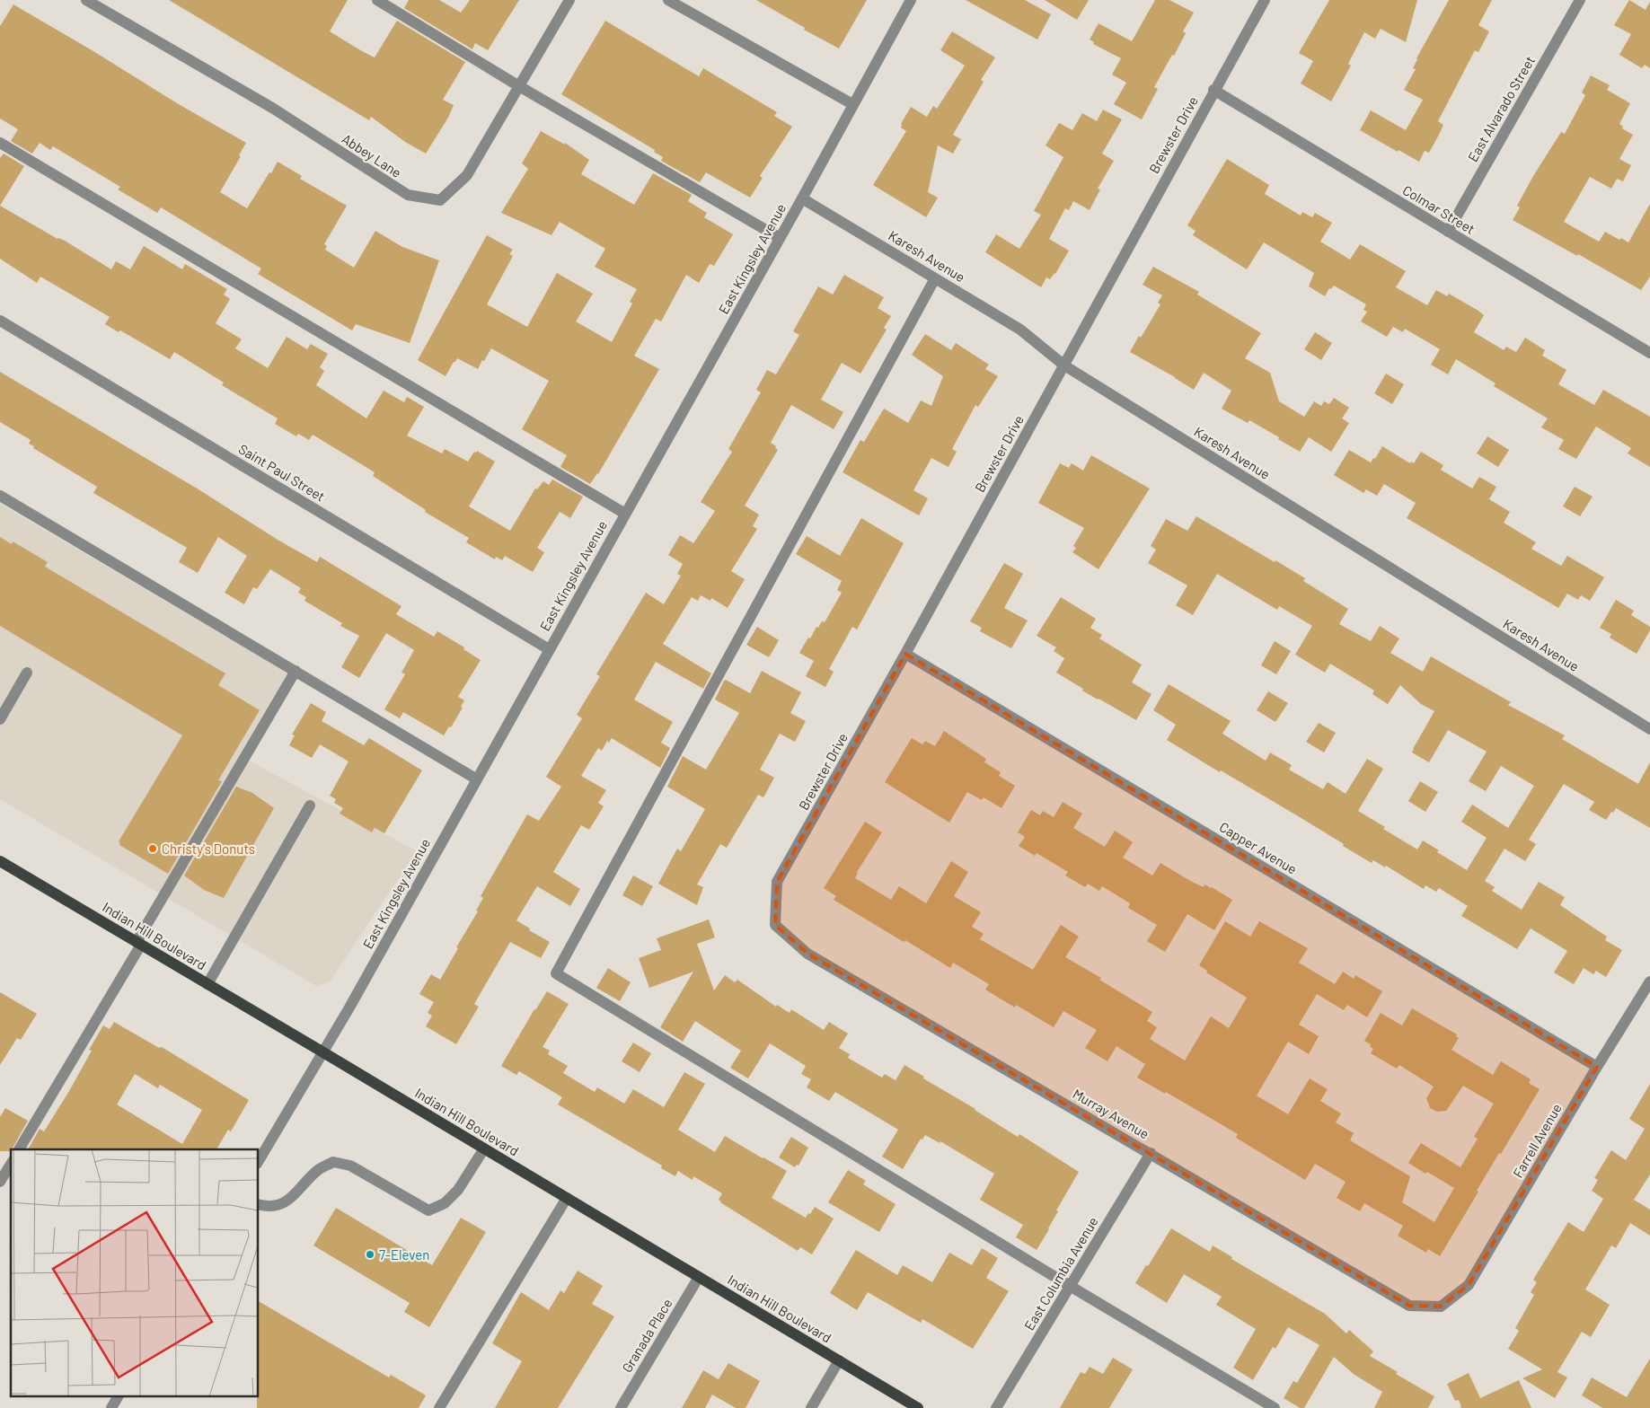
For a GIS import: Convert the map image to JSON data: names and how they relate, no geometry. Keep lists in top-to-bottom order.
{
  "streets": {
    "main road": ["Indian Hill Boulevard"],
    "street": [
      "East Alvarado Street",
      "Brewster Drive",
      "Abbey Lane",
      "Colmar Street",
      "Karesh Avenue",
      "East Kingsley Avenue",
      "Saint Paul Street",
      "Capper Avenue",
      "Murray Avenue",
      "Farrell Avenue",
      "East Columbia Avenue",
      "Granada Place"
    ]
  },
  "crossings": [
    ["East Alvarado Street", "Colmar Street"],
    ["Brewster Drive", "Colmar Street"],
    ["Brewster Drive", "Karesh Avenue"],
    ["Brewster Drive", "Capper Avenue"],
    ["Brewster Drive", "Murray Avenue"],
    ["Karesh Avenue", "East Kingsley Avenue"],
    ["East Kingsley Avenue", "Saint Paul Street"],
    ["East Kingsley Avenue", "Indian Hill Boulevard"],
    ["Capper Avenue", "Farrell Avenue"],
    ["Indian Hill Boulevard", "Granada Place"],
    ["Murray Avenue", "Farrell Avenue"],
    ["Murray Avenue", "East Columbia Avenue"]
  ],
  "places": ["Christy's Donuts", "7-Eleven"]
}
